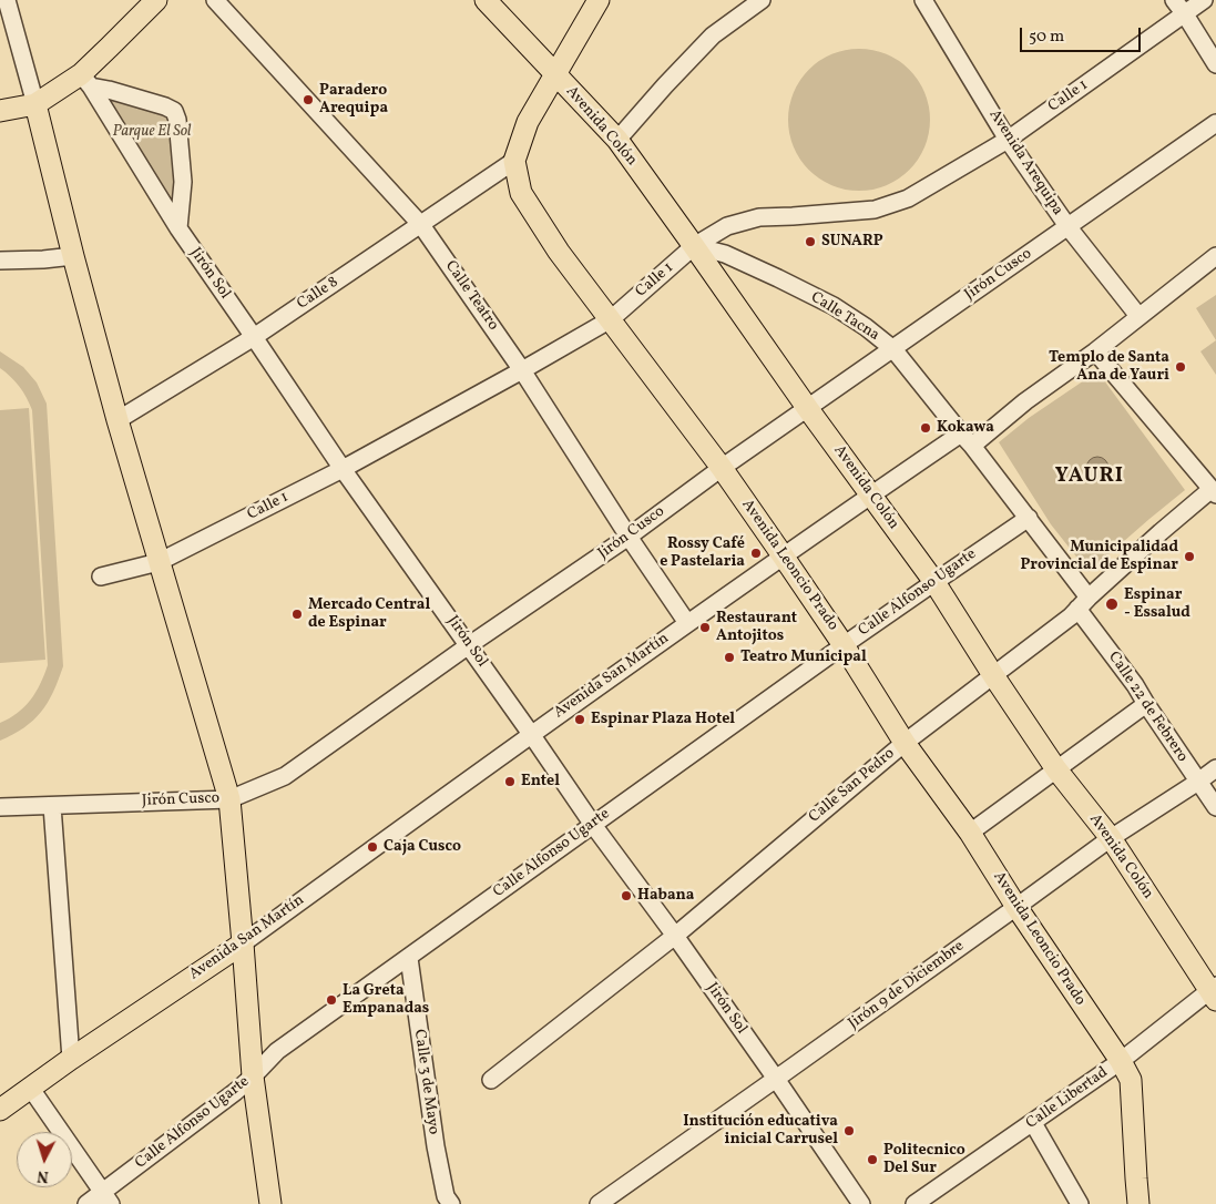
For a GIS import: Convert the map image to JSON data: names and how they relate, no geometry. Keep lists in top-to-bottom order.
{
  "streets": {
    "main road": ["Avenida Colón", "Avenida Leoncio Prado", "Avenida San Martín"],
    "street": [
      "Calle 1",
      "Avenida Arequipa",
      "Jirón Sol",
      "Jirón Cusco",
      "Calle 8",
      "Calle Teatro",
      "Calle Tacna",
      "Calle Alfonso Ugarte",
      "Calle 22 de Febrero",
      "Calle San Pedro",
      "Jirón 9 de Diciembre",
      "Calle 3 de Mayo",
      "Calle Libertad"
    ]
  },
  "crossings": [
    ["Calle 1", "Avenida Colón"],
    ["Calle 1", "Avenida Arequipa"],
    ["Calle 1", "Jirón Sol"],
    ["Calle 1", "Calle Teatro"],
    ["Calle 1", "Calle Tacna"],
    ["Calle 1", "Avenida Leoncio Prado"],
    ["Avenida Colón", "Jirón Cusco"],
    ["Avenida Colón", "Calle Tacna"],
    ["Avenida Colón", "Calle Alfonso Ugarte"],
    ["Avenida Colón", "Avenida San Martín"],
    ["Avenida Colón", "Calle San Pedro"],
    ["Avenida Colón", "Jirón 9 de Diciembre"],
    ["Avenida Colón", "Calle Libertad"],
    ["Avenida Arequipa", "Jirón Cusco"],
    ["Avenida Arequipa", "Avenida San Martín"],
    ["Jirón Sol", "Jirón Cusco"],
    ["Jirón Sol", "Calle 8"],
    ["Jirón Sol", "Calle Alfonso Ugarte"],
    ["Jirón Sol", "Avenida San Martín"],
    ["Jirón Sol", "Calle San Pedro"],
    ["Jirón Sol", "Jirón 9 de Diciembre"],
    ["Jirón Cusco", "Calle Teatro"],
    ["Jirón Cusco", "Calle Tacna"],
    ["Jirón Cusco", "Avenida Leoncio Prado"],
    ["Calle 8", "Calle Teatro"],
    ["Calle 8", "Avenida Leoncio Prado"],
    ["Calle Teatro", "Avenida San Martín"],
    ["Calle Tacna", "Calle Alfonso Ugarte"],
    ["Calle Tacna", "Avenida San Martín"],
    ["Calle Tacna", "Calle 22 de Febrero"],
    ["Avenida Leoncio Prado", "Calle Alfonso Ugarte"],
    ["Avenida Leoncio Prado", "Avenida San Martín"],
    ["Avenida Leoncio Prado", "Calle San Pedro"],
    ["Avenida Leoncio Prado", "Jirón 9 de Diciembre"],
    ["Avenida Leoncio Prado", "Calle Libertad"],
    ["Calle Alfonso Ugarte", "Calle 22 de Febrero"],
    ["Calle Alfonso Ugarte", "Calle 3 de Mayo"],
    ["Calle 22 de Febrero", "Calle San Pedro"],
    ["Calle 22 de Febrero", "Jirón 9 de Diciembre"]
  ],
  "districts": ["YAURI"],
  "parks": ["Parque El Sol"],
  "places": [
    "Paradero Arequipa",
    "SUNARP",
    "Templo de Santa Ana de Yauri",
    "Kokawa",
    "Rossy Café e Pastelaria",
    "Municipalidad Provincial de Espinar",
    "Espinar - Essalud",
    "Mercado Central de Espinar",
    "Restaurant Antojitos",
    "Teatro Municipal",
    "Espinar Plaza Hotel",
    "Entel",
    "Caja Cusco",
    "Habana",
    "La Greta Empanadas",
    "Institución educativa inicial Carrusel",
    "Politecnico Del Sur"
  ],
  "scale_bar": "50 m",
  "north": "bottom"
}
